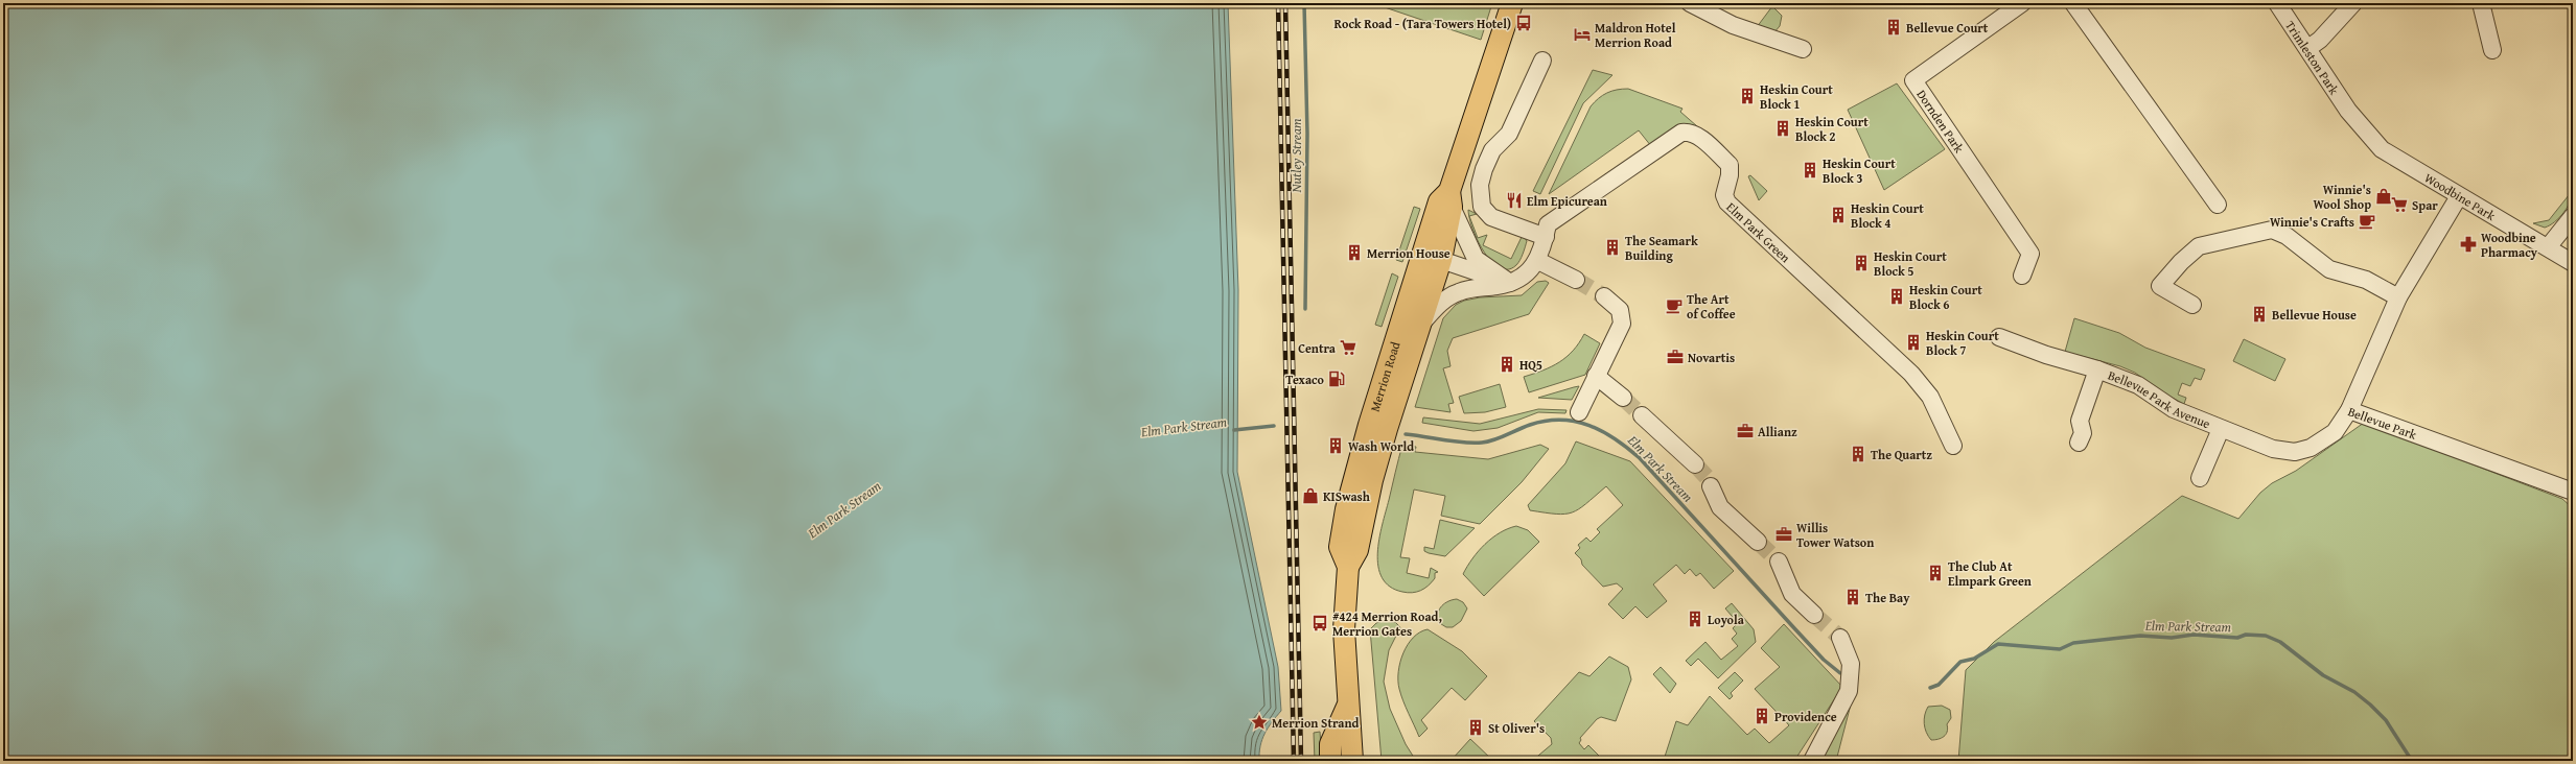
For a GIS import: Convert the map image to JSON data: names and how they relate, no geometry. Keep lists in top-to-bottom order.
{
  "streets": {
    "main road": ["Merrion Road"],
    "street": [
      "Trimleston Park",
      "Dornden Park",
      "Woodbine Park",
      "Elm Park Green",
      "Bellevue Park Avenue",
      "Bellevue Park"
    ]
  },
  "crossings": [
    ["Trimleston Park", "Woodbine Park"],
    ["Woodbine Park", "Bellevue Park"],
    ["Elm Park Green", "Merrion Road"],
    ["Bellevue Park Avenue", "Bellevue Park"]
  ],
  "water": ["Nutley Stream", "Elm Park Stream"],
  "places": {
    "bus stop": ["Rock Road - (Tara Towers Hotel)", "#424 Merrion Road, Merrion Gates"],
    "building": [
      "Bellevue Court",
      "Heskin Court Block 1",
      "Heskin Court Block 2",
      "Heskin Court Block 3",
      "Heskin Court Block 4",
      "The Seamark Building",
      "Merrion House",
      "Heskin Court Block 5",
      "Heskin Court Block 6",
      "Bellevue House",
      "Heskin Court Block 7",
      "HQ5",
      "Wash World",
      "The Quartz",
      "The Club At Elmpark Green",
      "The Bay",
      "Loyola",
      "Providence",
      "St Oliver's"
    ],
    "hotel": ["Maldron Hotel Merrion Road"],
    "shop": ["Winnie's Wool Shop", "KISwash"],
    "restaurant": ["Elm Epicurean"],
    "supermarket": ["Spar", "Centra"],
    "cafe": ["Winnie's Crafts", "The Art of Coffee"],
    "pharmacy": ["Woodbine Pharmacy"],
    "office": ["Novartis", "Allianz", "Willis Tower Watson"],
    "fuel station": ["Texaco"],
    "place": ["Merrion Strand"]
  }
}
